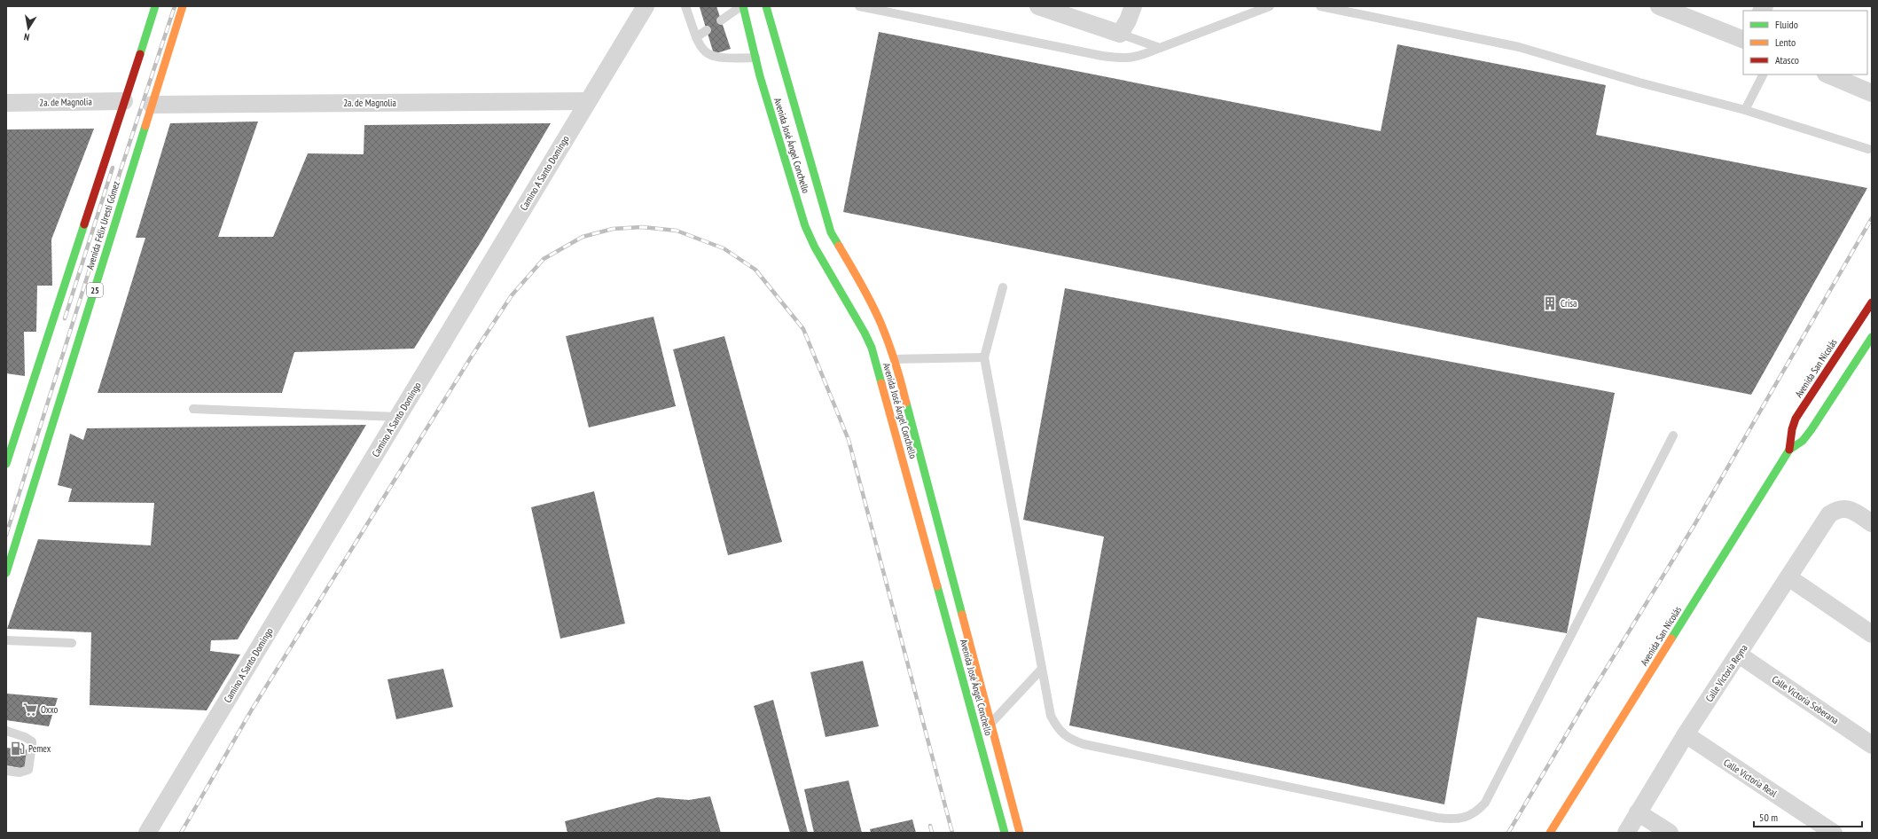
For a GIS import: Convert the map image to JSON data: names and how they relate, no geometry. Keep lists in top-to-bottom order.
{
  "streets": {
    "main road": [
      "Avenida José Ángel Conchello",
      "Avenida Félix Uresti Gómez",
      "25",
      "Avenida San Nicolás"
    ],
    "street": [
      "2a. de Magnolia",
      "Camino A Santo Domingo",
      "Calle Victoria Reyna",
      "Calle Victoria Soberana",
      "Calle Victoria Real"
    ]
  },
  "crossings": [
    ["2a. de Magnolia", "Camino A Santo Domingo"],
    ["2a. de Magnolia", "Avenida Félix Uresti Gómez"],
    ["Calle Victoria Reyna", "Calle Victoria Soberana"],
    ["Calle Victoria Reyna", "Calle Victoria Real"]
  ],
  "places": {
    "building": ["Crisa"],
    "supermarket": ["Oxxo"],
    "fuel station": ["Pemex"]
  },
  "legend": ["Fluido", "Lento", "Atasco"],
  "scale_bar": "50 m",
  "north": "bottom"
}
